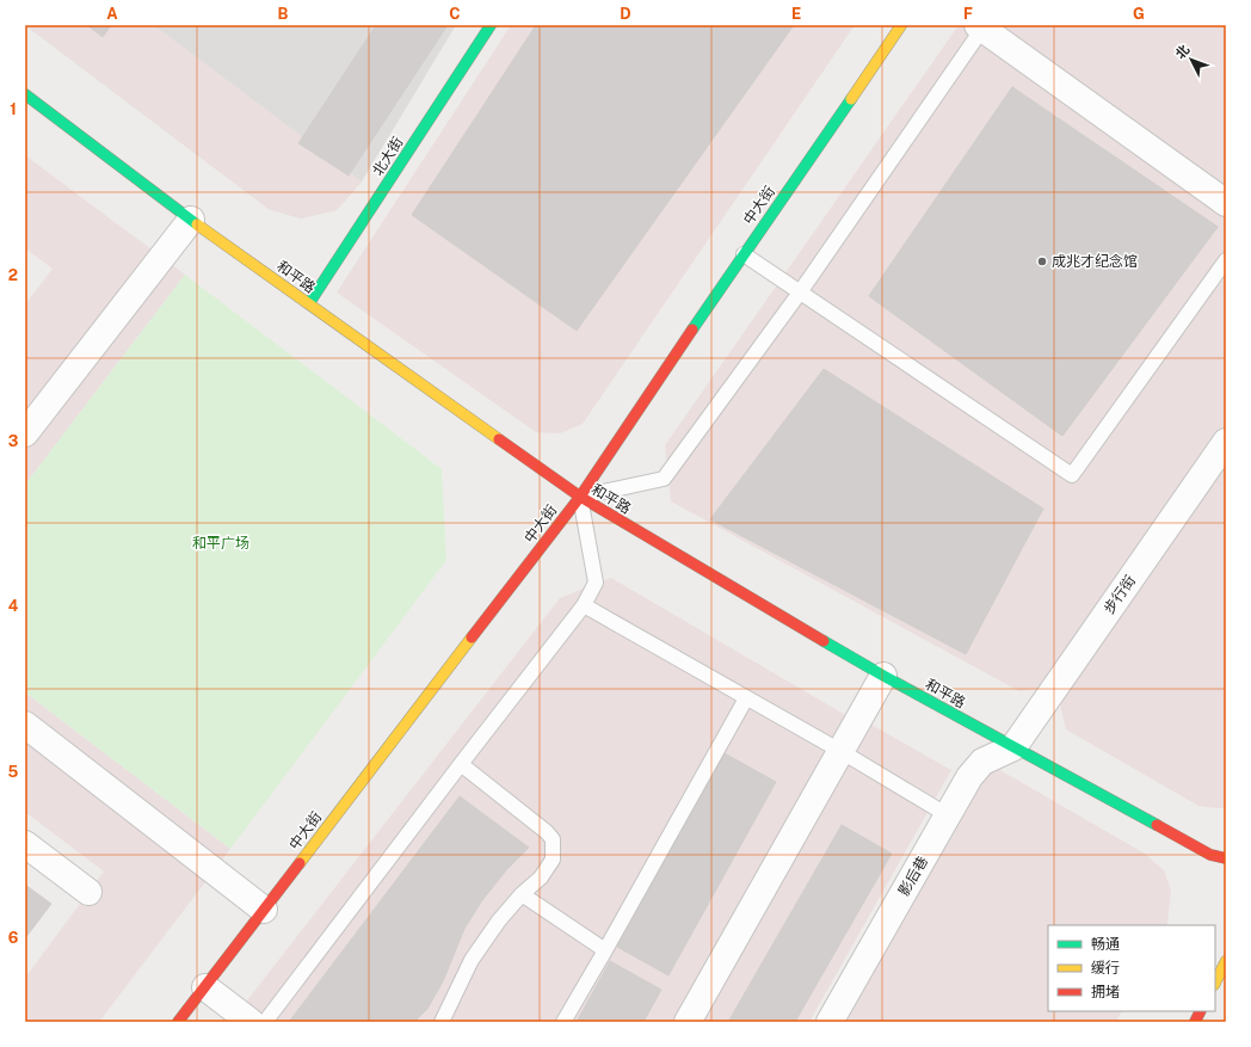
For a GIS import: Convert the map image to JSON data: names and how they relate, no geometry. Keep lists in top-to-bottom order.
{
  "streets": {
    "main road": ["北大街", "中大街", "和平路"],
    "street": ["步行街", "影后巷"]
  },
  "crossings": [
    ["北大街", "和平路"],
    ["中大街", "和平路"],
    ["和平路", "步行街"],
    ["和平路", "影后巷"],
    ["步行街", "影后巷"]
  ],
  "parks": ["和平广场"],
  "places": ["成兆才纪念馆"],
  "legend": ["畅通", "缓行", "拥堵"],
  "north": "top left",
  "grid": {
    "columns": [
      "A",
      "B",
      "C",
      "D",
      "E",
      "F",
      "G"
    ],
    "rows": [
      "1",
      "2",
      "3",
      "4",
      "5",
      "6"
    ]
  }
}
